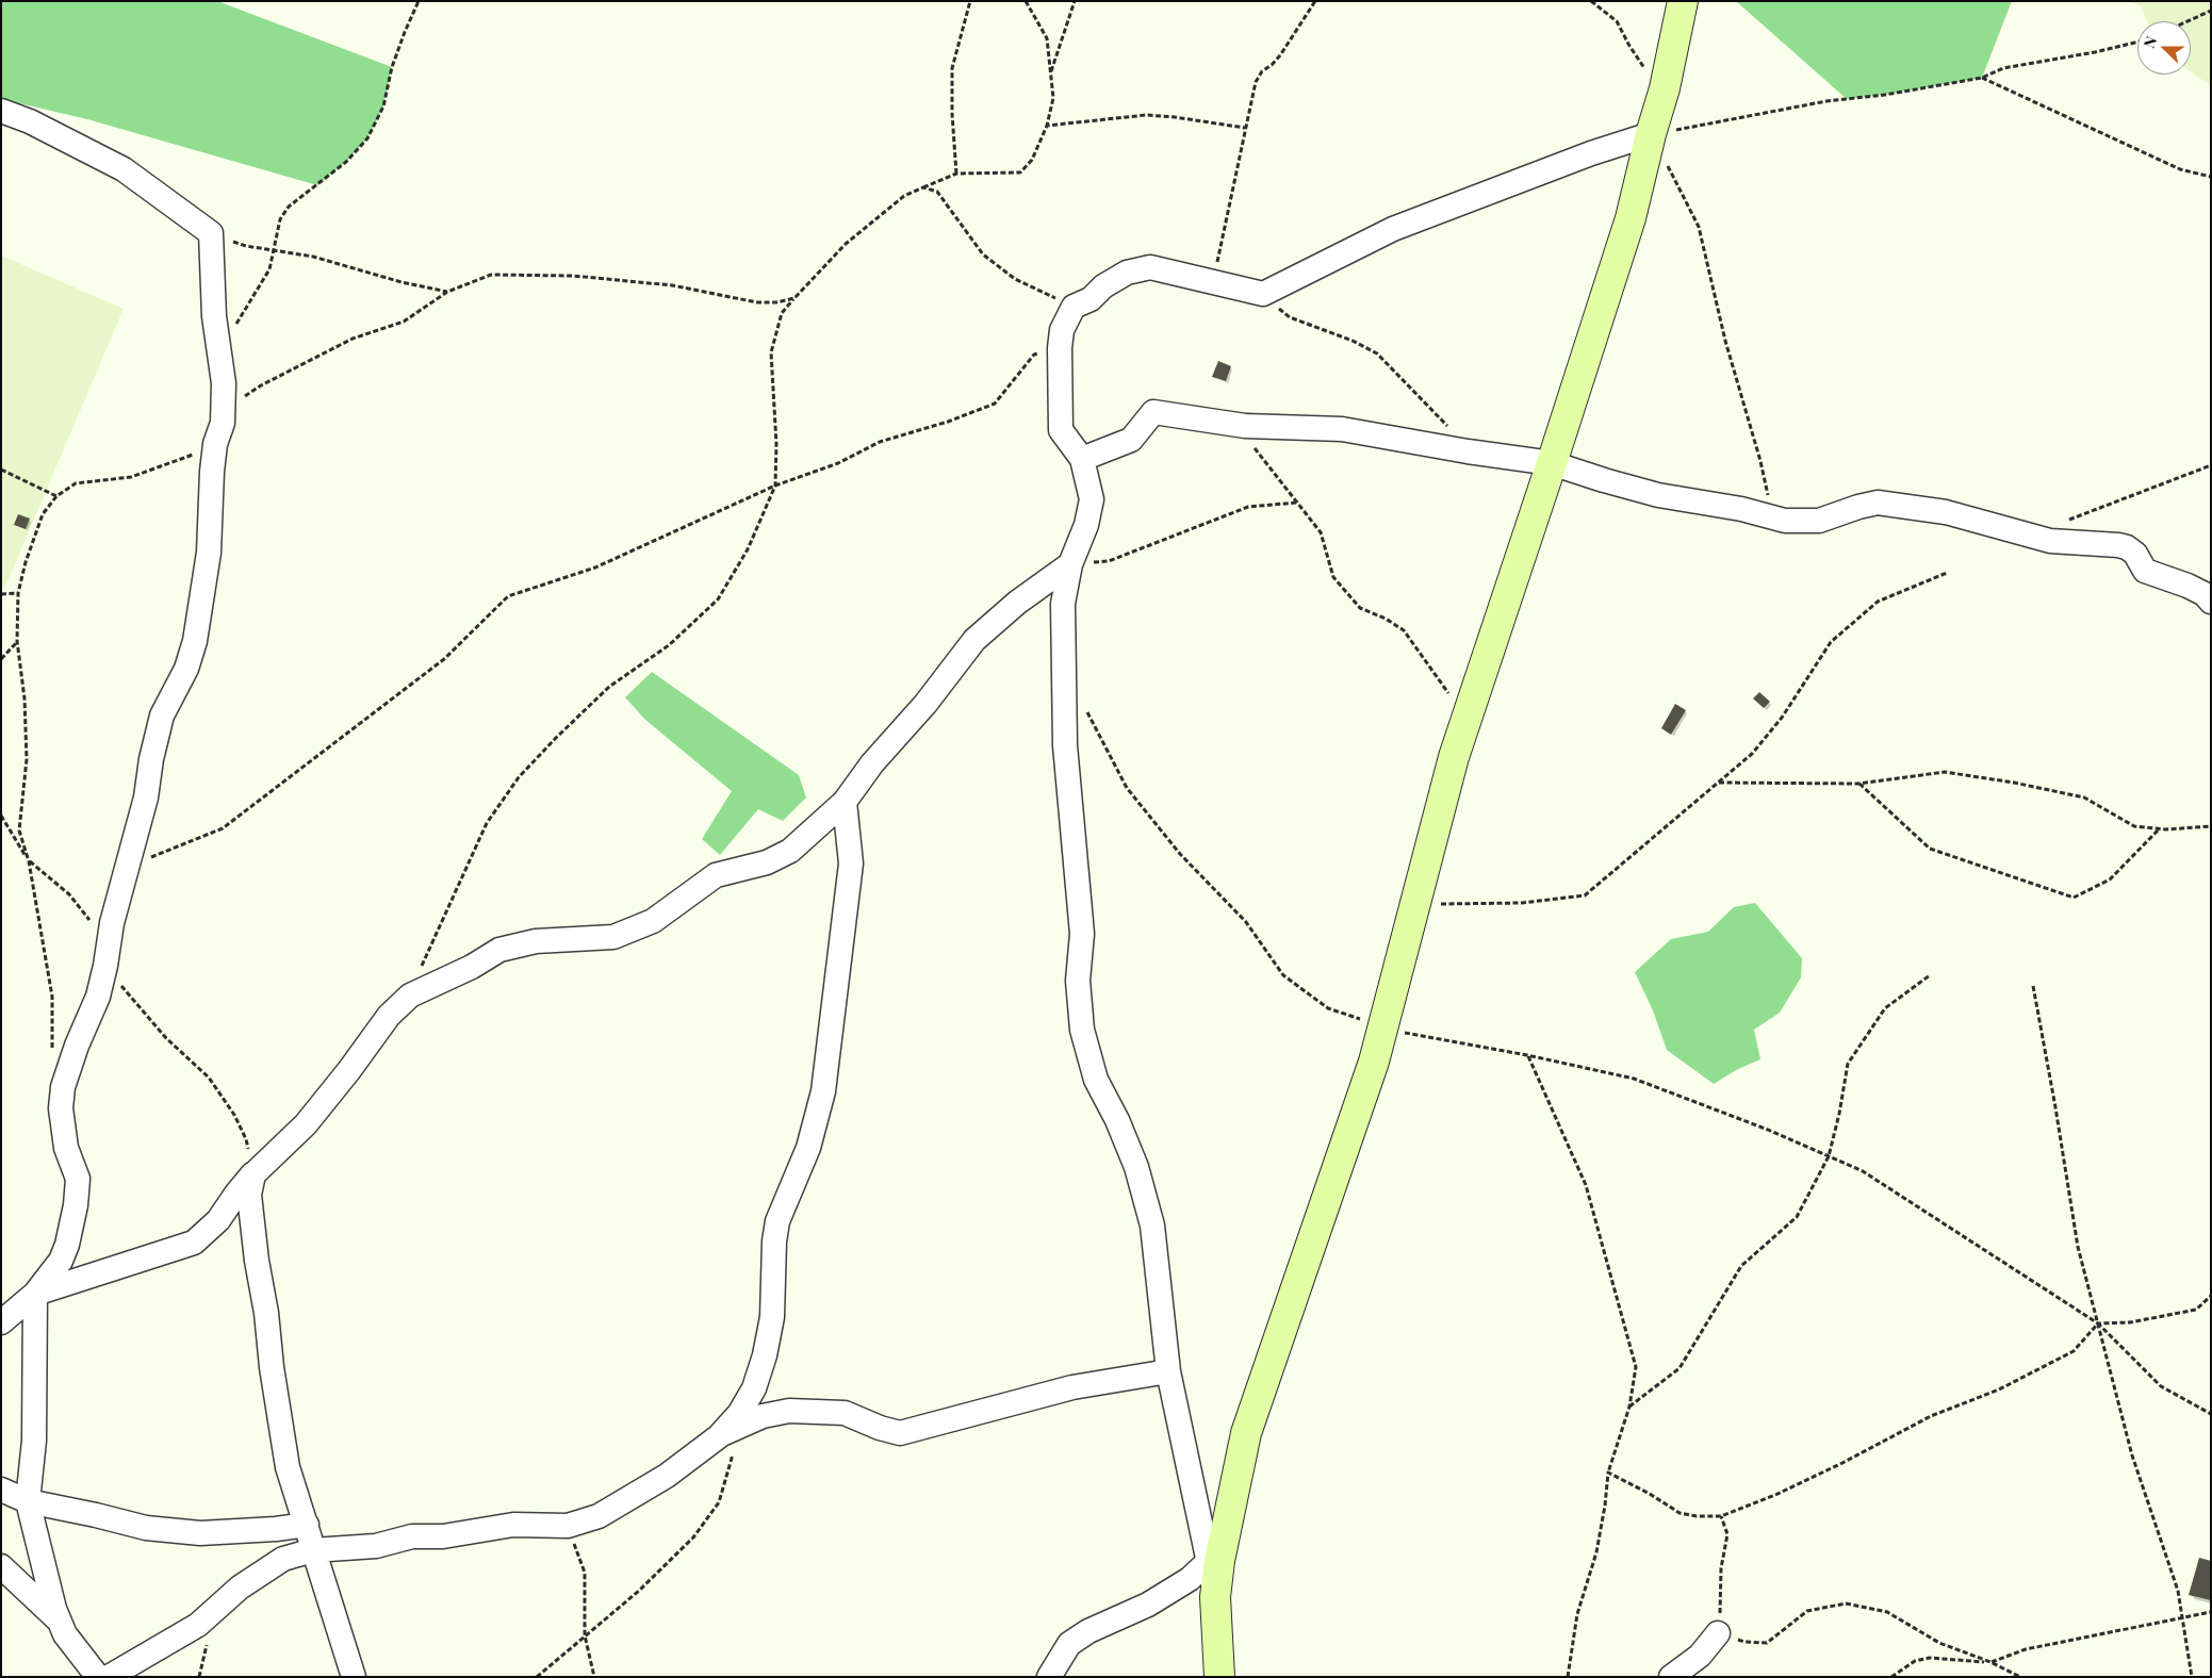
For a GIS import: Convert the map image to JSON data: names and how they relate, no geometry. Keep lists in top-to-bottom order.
{
  "north": "left"
}
